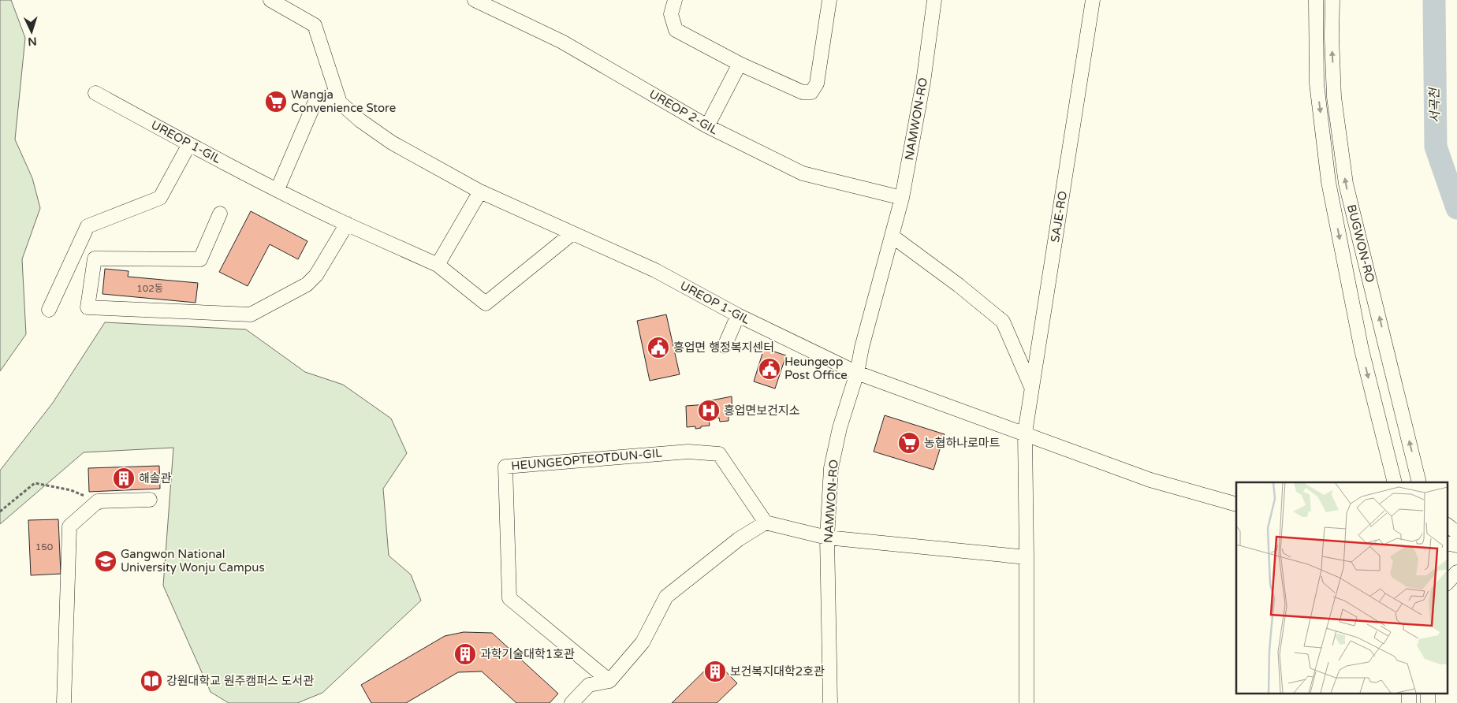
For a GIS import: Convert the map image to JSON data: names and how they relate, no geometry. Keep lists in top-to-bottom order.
{
  "streets": {
    "street": [
      "UREOP 2-GIL",
      "NAMWON-RO",
      "UREOP 1-GIL",
      "SAJE-RO",
      "BUGWON-RO",
      "HEUNGEOPTEOTDUN-GIL"
    ]
  },
  "crossings": [
    ["UREOP 2-GIL", "NAMWON-RO"],
    ["NAMWON-RO", "UREOP 1-GIL"]
  ],
  "water": ["서곡천"],
  "places": {
    "supermarket": ["Wangja Convenience Store", "농협하나로마트"],
    "public building": ["흥업면 행정복지센터", "Heungeop Post Office"],
    "hospital": ["흥업면보건지소"],
    "building": ["해솔관", "과학기술대학1호관", "보건복지대학2호관"],
    "school or university": ["Gangwon National University Wonju Campus"],
    "library": ["강원대학교 원주캠퍼스 도서관"]
  },
  "house_numbers": ["102동", "150"],
  "north": "bottom"
}
